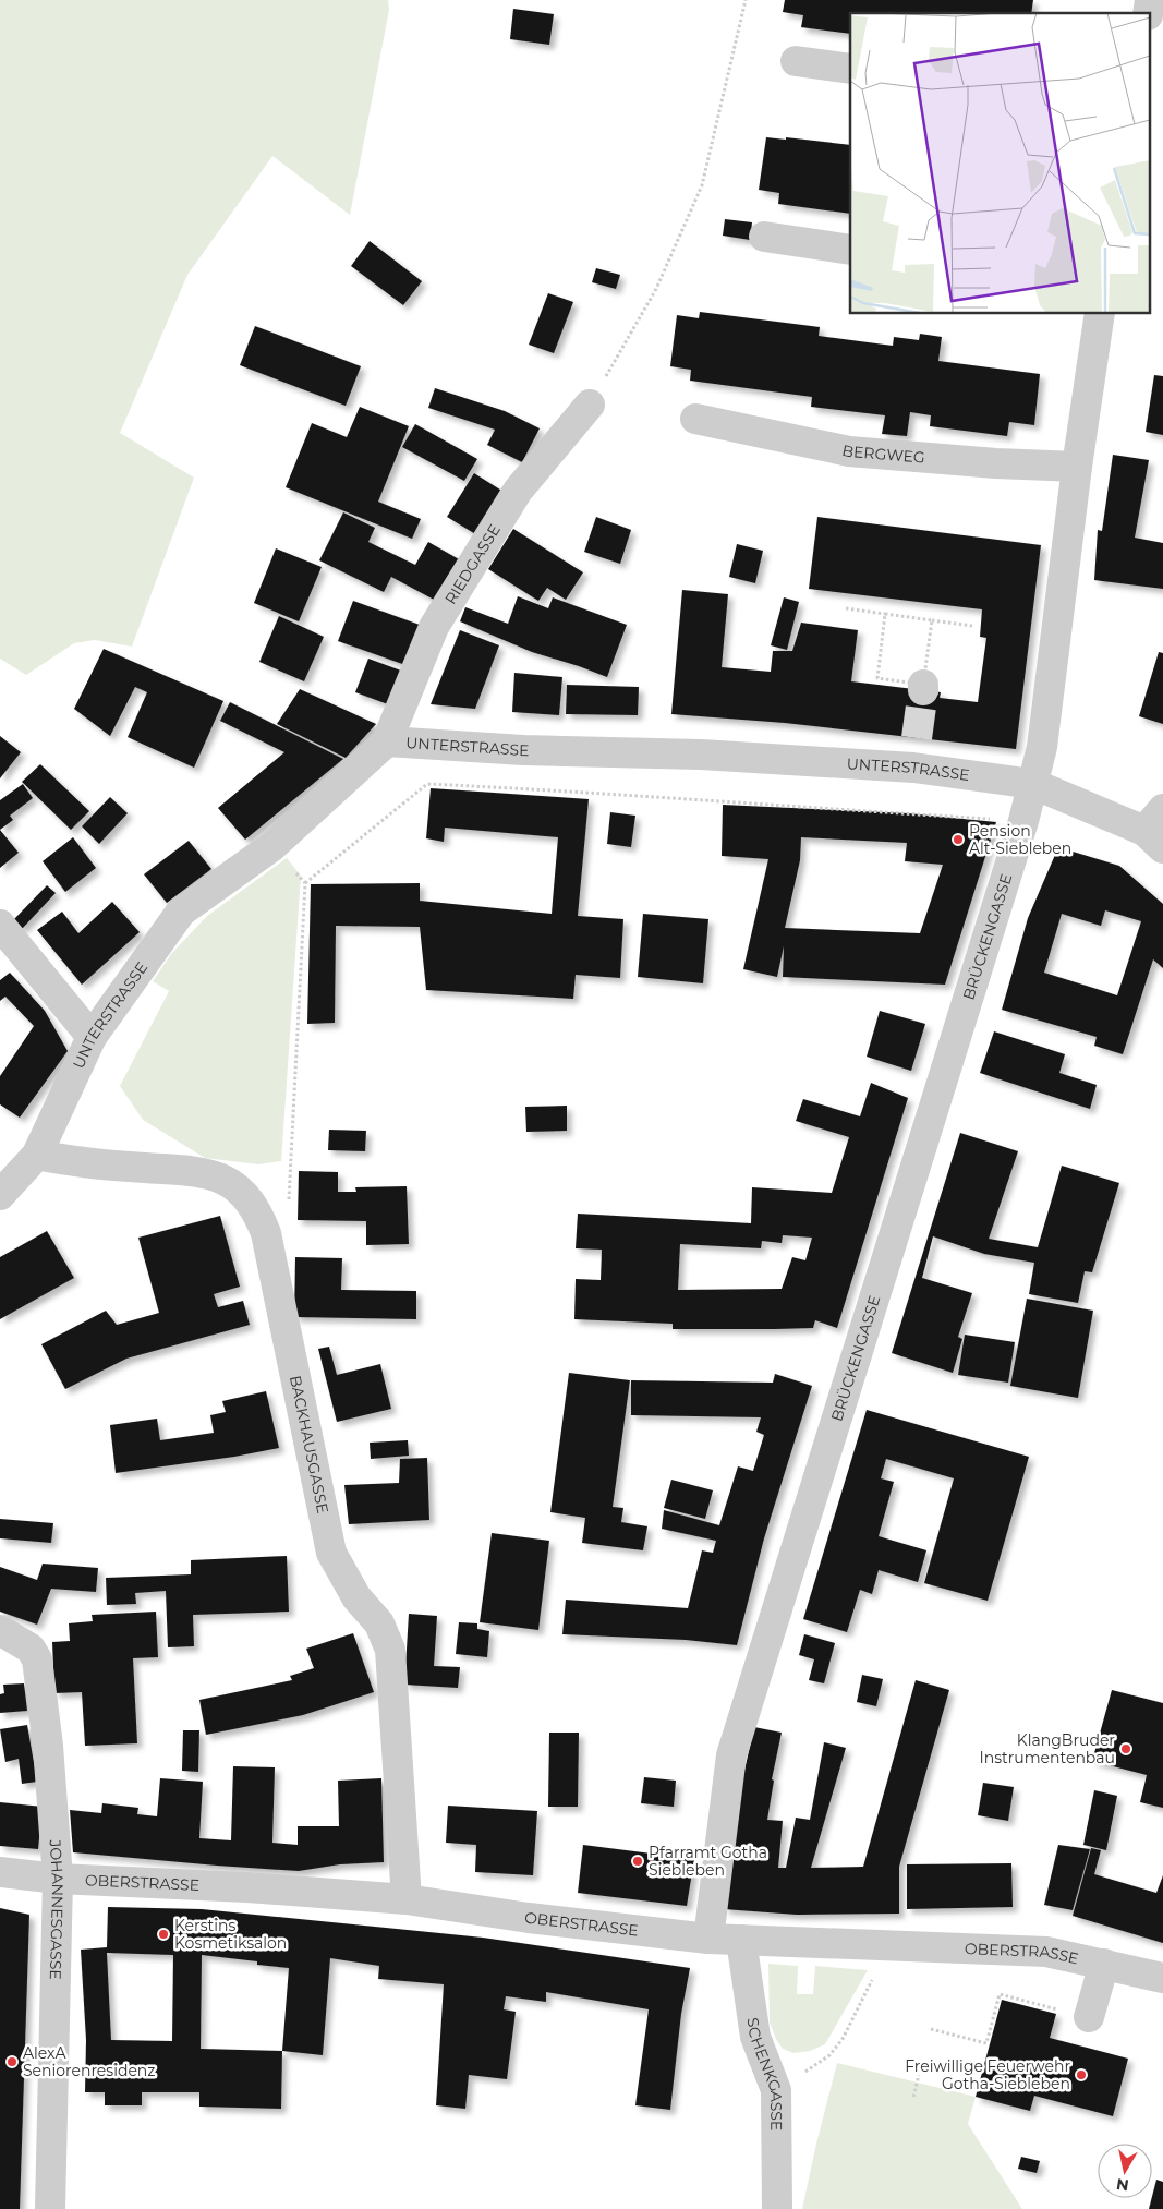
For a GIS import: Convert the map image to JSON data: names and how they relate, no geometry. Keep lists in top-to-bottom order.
{
  "streets": {
    "street": [
      "BERGWEG",
      "RIEDGASSE",
      "UNTERSTRASSE",
      "BRÜCKENGASSE",
      "BACKHAUSGASSE",
      "OBERSTRASSE",
      "JOHANNESGASSE",
      "SCHENKGASSE"
    ]
  },
  "crossings": [
    ["RIEDGASSE", "UNTERSTRASSE"],
    ["UNTERSTRASSE", "BRÜCKENGASSE"],
    ["UNTERSTRASSE", "BACKHAUSGASSE"],
    ["BRÜCKENGASSE", "OBERSTRASSE"],
    ["BACKHAUSGASSE", "OBERSTRASSE"],
    ["OBERSTRASSE", "JOHANNESGASSE"],
    ["OBERSTRASSE", "SCHENKGASSE"]
  ],
  "places": [
    "Pension Alt-Siebleben",
    "KlangBruder Instrumentenbau",
    "Pfarramt Gotha Siebleben",
    "Kerstins Kosmetiksalon",
    "AlexA Seniorenresidenz",
    "Freiwillige Feuerwehr Gotha-Siebleben"
  ],
  "north": "bottom"
}
